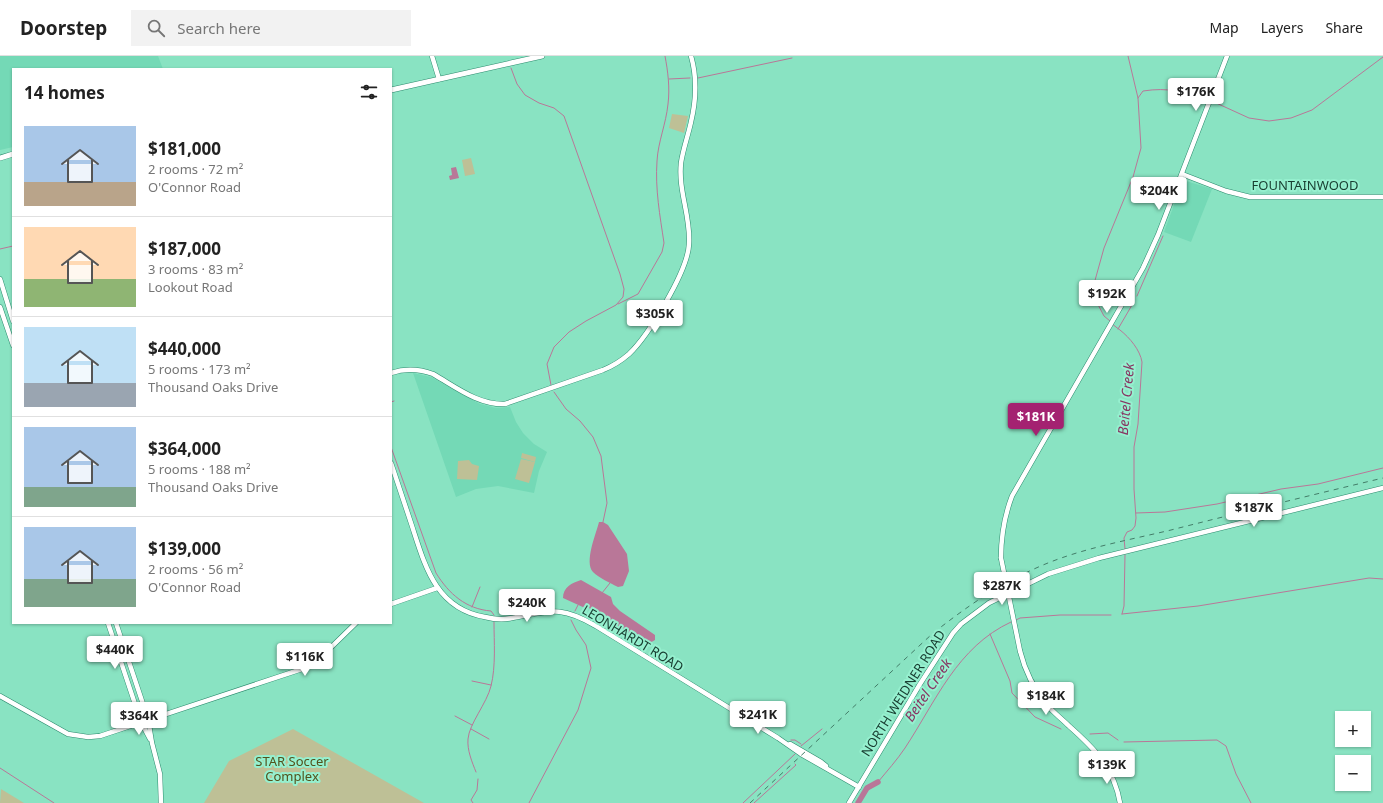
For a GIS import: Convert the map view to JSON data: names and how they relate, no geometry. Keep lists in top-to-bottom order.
{
  "streets": {
    "street": ["FOUNTAINWOOD", "LEONHARDT ROAD", "NORTH WEIDNER ROAD"]
  },
  "crossings": [
    ["LEONHARDT ROAD", "NORTH WEIDNER ROAD"]
  ],
  "water": ["Beitel Creek"],
  "parks": ["STAR Soccer Complex"],
  "page": {
    "header": "Doorstep",
    "search": "Search here",
    "nav": ["Map", "Layers", "Share"],
    "heading": "14 homes",
    "price": [
      "$176K",
      "$204K",
      "$192K",
      "$305K",
      "$181K",
      "$187K",
      "$287K",
      "$240K",
      "$440K",
      "$116K",
      "$184K",
      "$241K",
      "$364K",
      "$139K"
    ],
    "list": [
      {
        "name": "$181,000",
        "note": "2 rooms · 72 m² · O'Connor Road"
      },
      {
        "name": "$187,000",
        "note": "3 rooms · 83 m² · Lookout Road"
      },
      {
        "name": "$440,000",
        "note": "5 rooms · 173 m² · Thousand Oaks Drive"
      },
      {
        "name": "$364,000",
        "note": "5 rooms · 188 m² · Thousand Oaks Drive"
      },
      {
        "name": "$139,000",
        "note": "2 rooms · 56 m² · O'Connor Road"
      }
    ],
    "map_buttons": ["+", "−"]
  }
}
